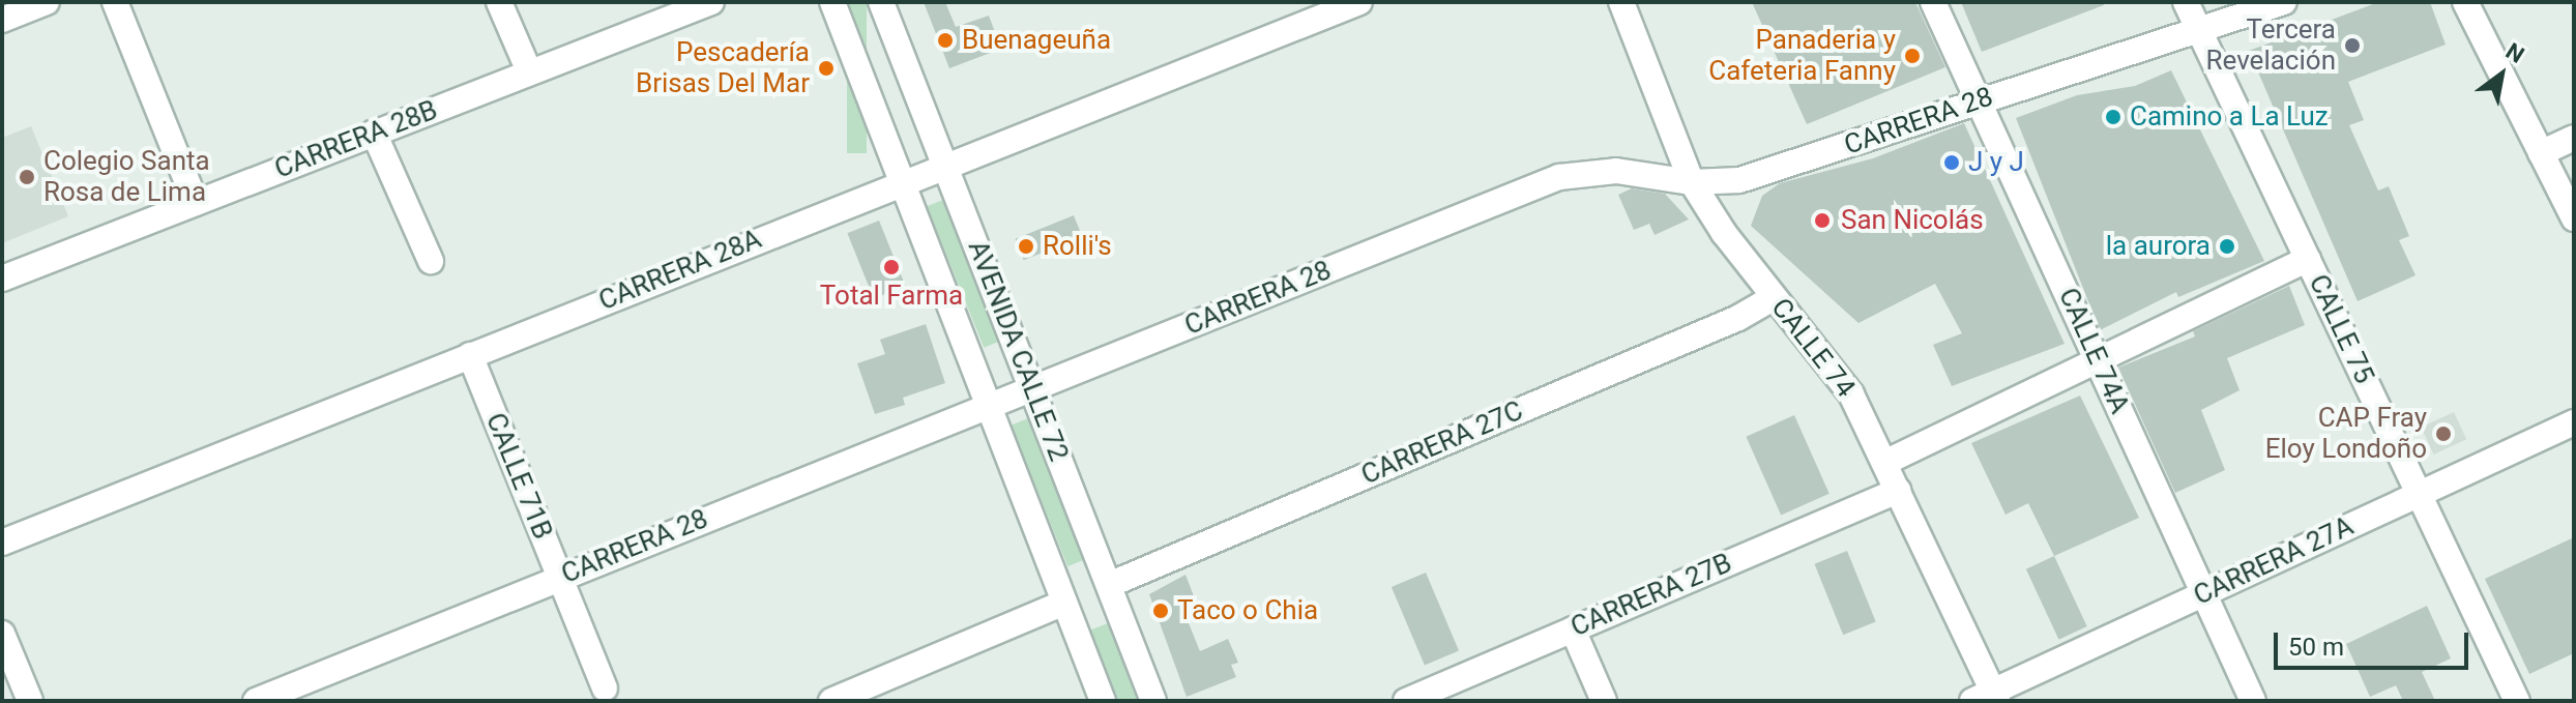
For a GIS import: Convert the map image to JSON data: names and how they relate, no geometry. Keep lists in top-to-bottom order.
{
  "streets": {
    "street": [
      "CARRERA 28",
      "CARRERA 28B",
      "CARRERA 28A",
      "CALLE 75",
      "CALLE 74",
      "AVENIDA CALLE 72",
      "CALLE 74A",
      "CARRERA 27C",
      "CALLE 71B",
      "CARRERA 27A",
      "CARRERA 27B"
    ]
  },
  "crossings": [
    ["CARRERA 28", "CALLE 75"],
    ["CARRERA 28", "CALLE 74"],
    ["CARRERA 28", "AVENIDA CALLE 72"],
    ["CARRERA 28", "CALLE 74A"],
    ["CARRERA 28", "CALLE 71B"],
    ["CARRERA 28A", "AVENIDA CALLE 72"],
    ["CARRERA 28A", "CALLE 71B"],
    ["CALLE 75", "CARRERA 27A"],
    ["CALLE 74", "CARRERA 27C"],
    ["CALLE 74", "CARRERA 27A"],
    ["CALLE 74", "CARRERA 27B"],
    ["AVENIDA CALLE 72", "CARRERA 27C"],
    ["CALLE 74A", "CARRERA 27A"]
  ],
  "places": [
    "Buenageuña",
    "Tercera Revelación",
    "Panaderia y Cafeteria Fanny",
    "Pescadería Brisas Del Mar",
    "Camino a La Luz",
    "J y J",
    "Colegio Santa Rosa de Lima",
    "San Nicolás",
    "Rolli's",
    "la aurora",
    "Total Farma",
    "CAP Fray Eloy Londoño",
    "Taco o Chia"
  ],
  "scale_bar": "50 m",
  "north": "top right"
}
